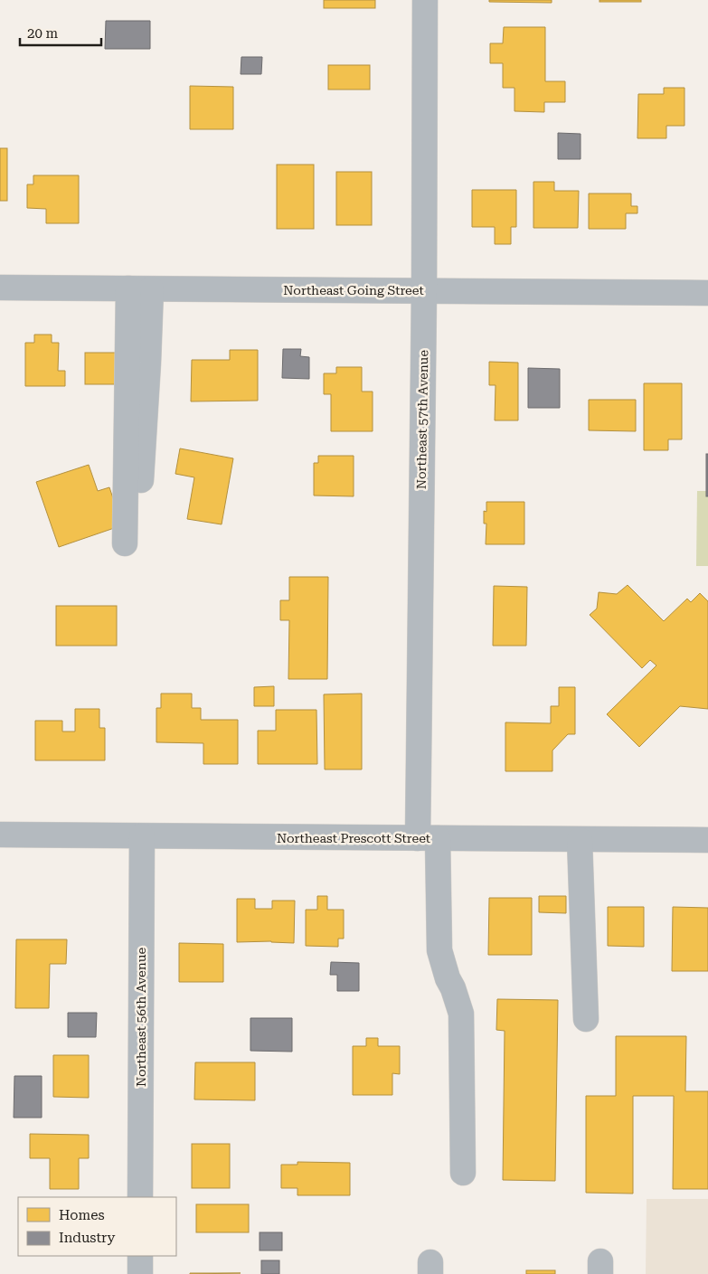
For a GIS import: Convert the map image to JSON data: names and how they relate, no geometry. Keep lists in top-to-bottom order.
{
  "streets": {
    "street": [
      "Northeast Going Street",
      "Northeast 57th Avenue",
      "Northeast Prescott Street",
      "Northeast 56th Avenue"
    ]
  },
  "crossings": [
    ["Northeast Going Street", "Northeast 57th Avenue"],
    ["Northeast 57th Avenue", "Northeast Prescott Street"],
    ["Northeast Prescott Street", "Northeast 56th Avenue"]
  ],
  "legend": ["Homes", "Industry"],
  "scale_bar": "20 m"
}
